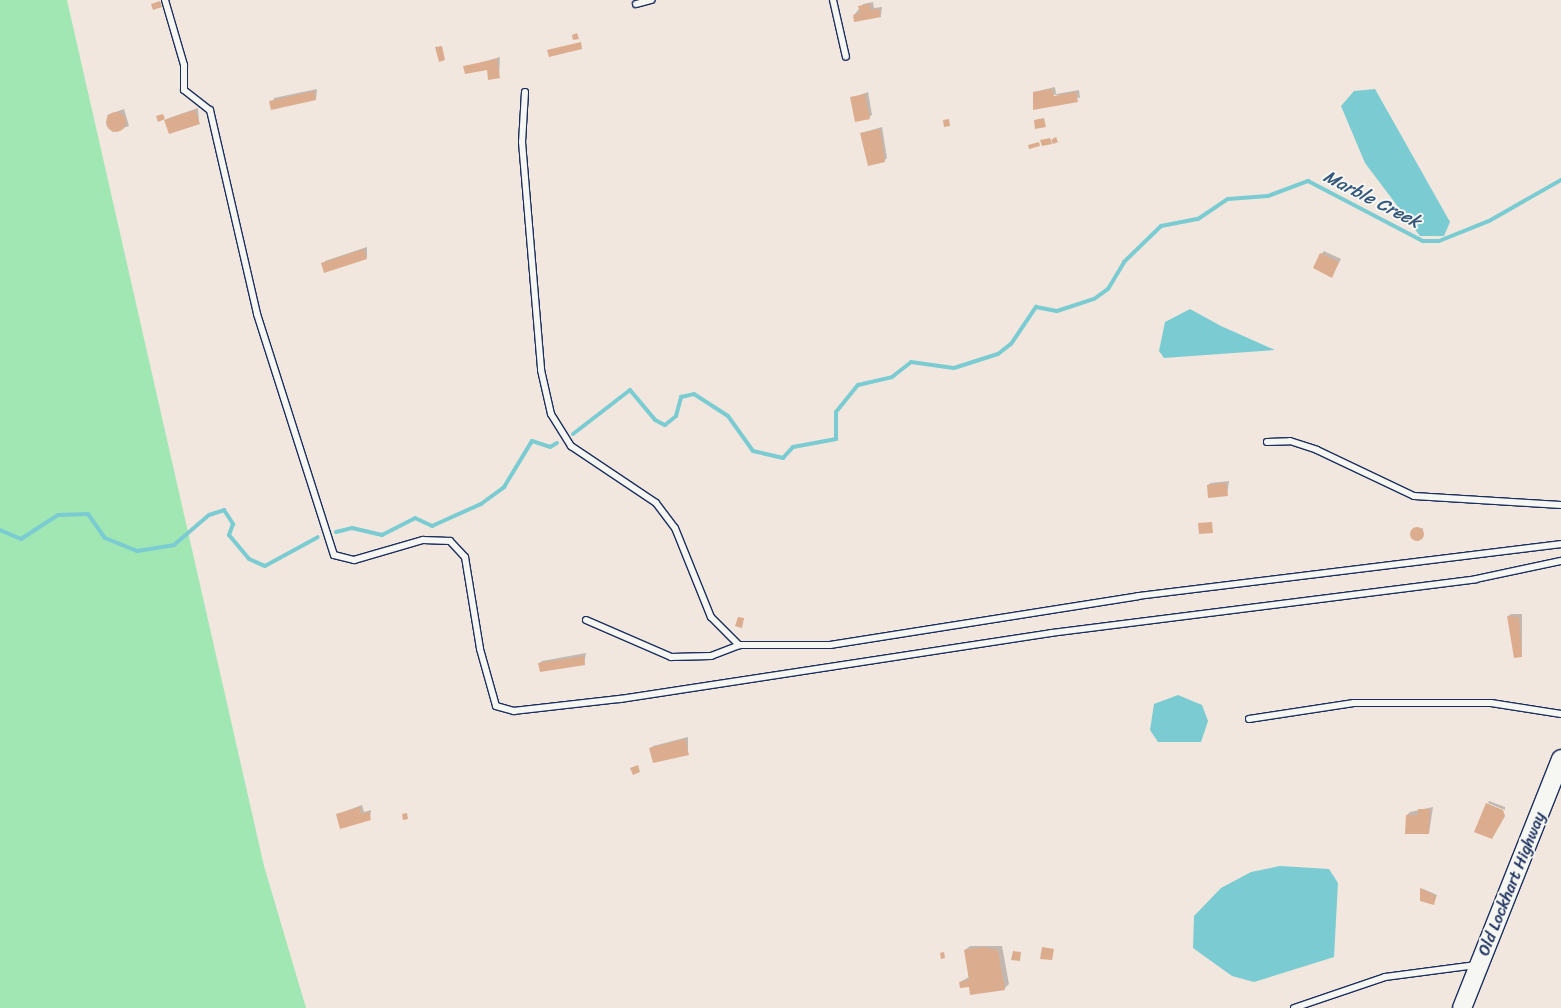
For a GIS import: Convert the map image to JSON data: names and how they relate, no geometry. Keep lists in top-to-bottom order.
{
  "streets": {
    "street": ["Old Lockhart Highway"]
  },
  "water": ["Marble Creek"]
}
